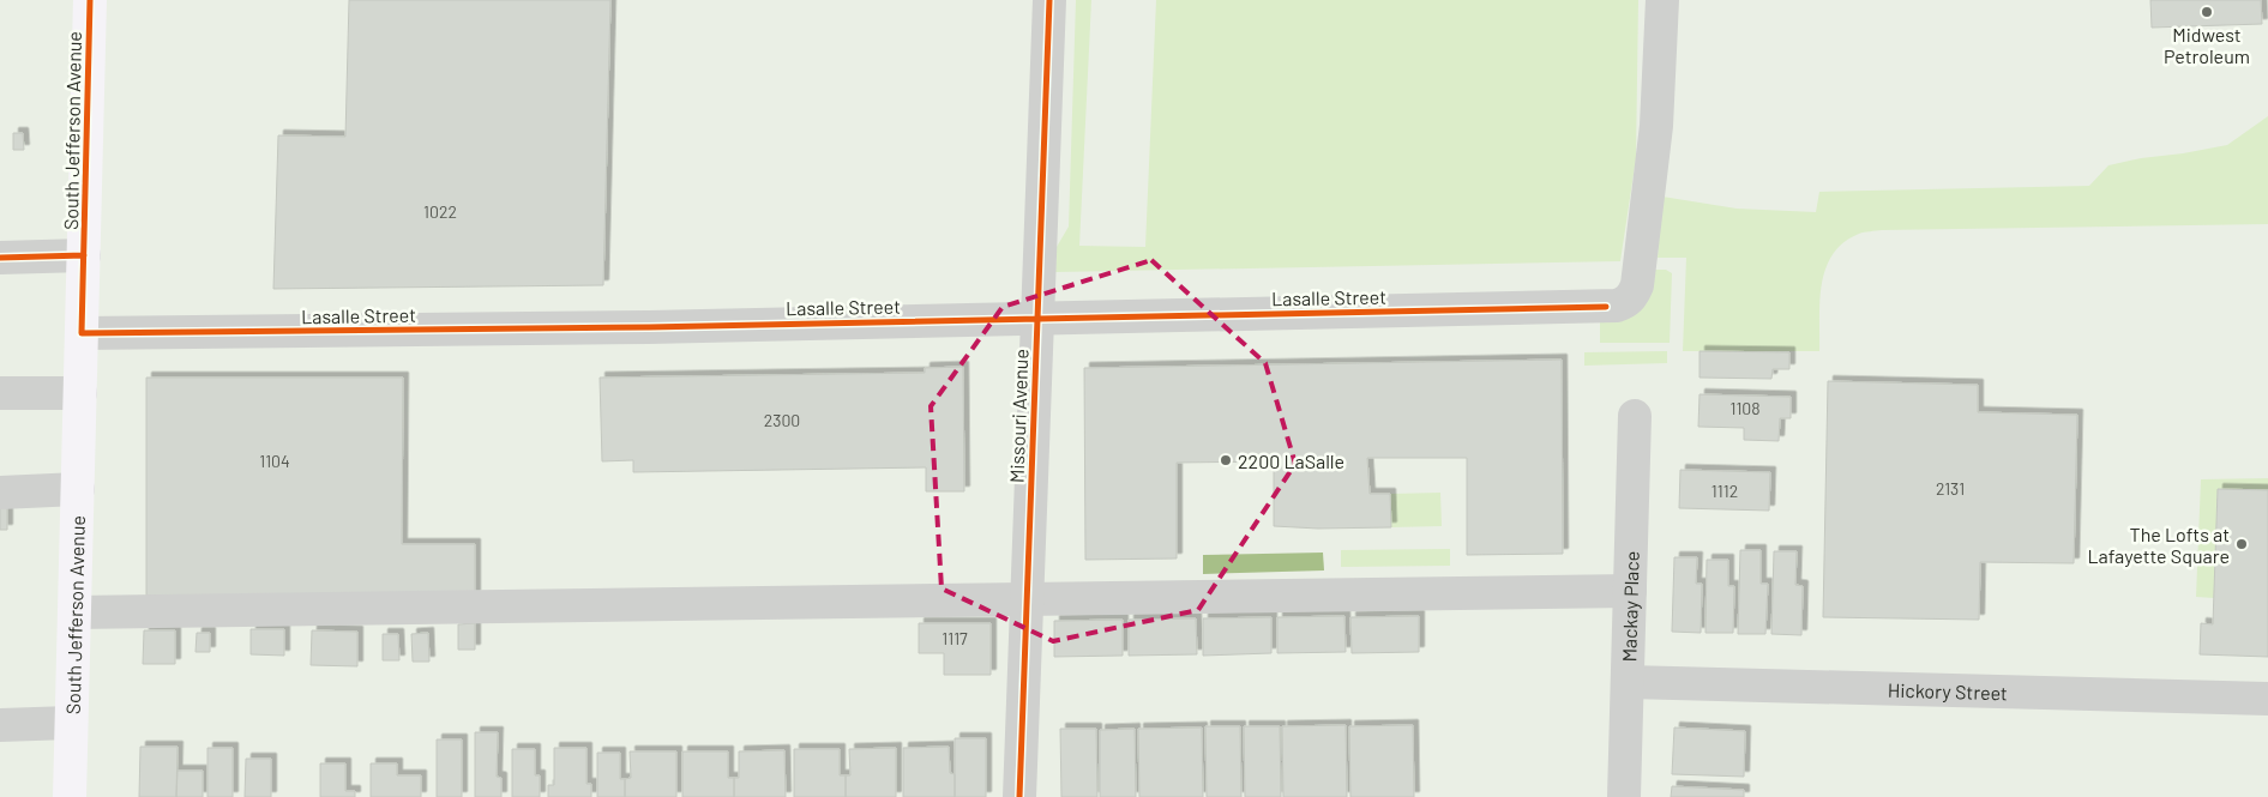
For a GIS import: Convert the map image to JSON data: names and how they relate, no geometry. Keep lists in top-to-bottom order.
{
  "streets": {
    "main road": ["South Jefferson Avenue"],
    "street": [
      "Lasalle Street",
      "Missouri Avenue",
      "Mackay Place",
      "Hickory Street"
    ]
  },
  "crossings": [
    ["South Jefferson Avenue", "Lasalle Street"],
    ["Lasalle Street", "Missouri Avenue"],
    ["Mackay Place", "Hickory Street"]
  ],
  "places": ["Midwest Petroleum", "2200 LaSalle", "The Lofts at Lafayette Square"],
  "house_numbers": [
    "1022",
    "1108",
    "2300",
    "1104",
    "2131",
    "1112",
    "1117"
  ]
}
